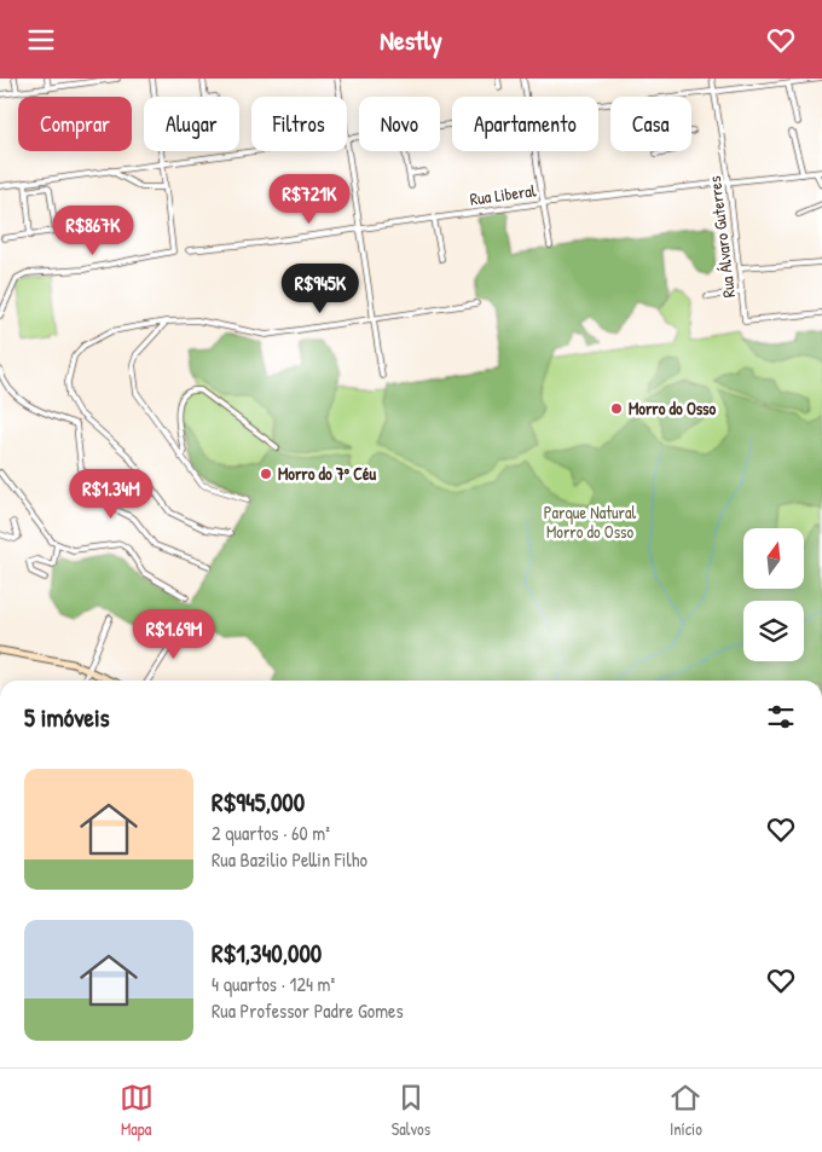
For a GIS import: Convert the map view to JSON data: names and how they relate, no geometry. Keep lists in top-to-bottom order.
{
  "streets": {
    "street": ["Rua Liberal", "Rua Álvaro Guterres"]
  },
  "crossings": [
    ["Rua Liberal", "Rua Álvaro Guterres"]
  ],
  "parks": ["Parque Natural Morro do Osso"],
  "places": ["Morro do Osso", "Morro do 7º Céu"],
  "north": "top",
  "page": {
    "header": "Nestly",
    "chip": [
      "Comprar",
      "Alugar",
      "Filtros",
      "Novo",
      "Apartamento",
      "Casa"
    ],
    "price": [
      "R$721K",
      "R$867K",
      "R$945K",
      "R$1.34M",
      "R$1.69M"
    ],
    "heading": "5 imóveis",
    "list": [
      {
        "name": "R$945,000",
        "note": "2 quartos · 60 m² · Rua Bazilio Pellin Filho"
      },
      {
        "name": "R$1,340,000",
        "note": "4 quartos · 124 m² · Rua Professor Padre Gomes"
      }
    ],
    "tabs": ["Mapa", "Salvos", "Início"]
  }
}
